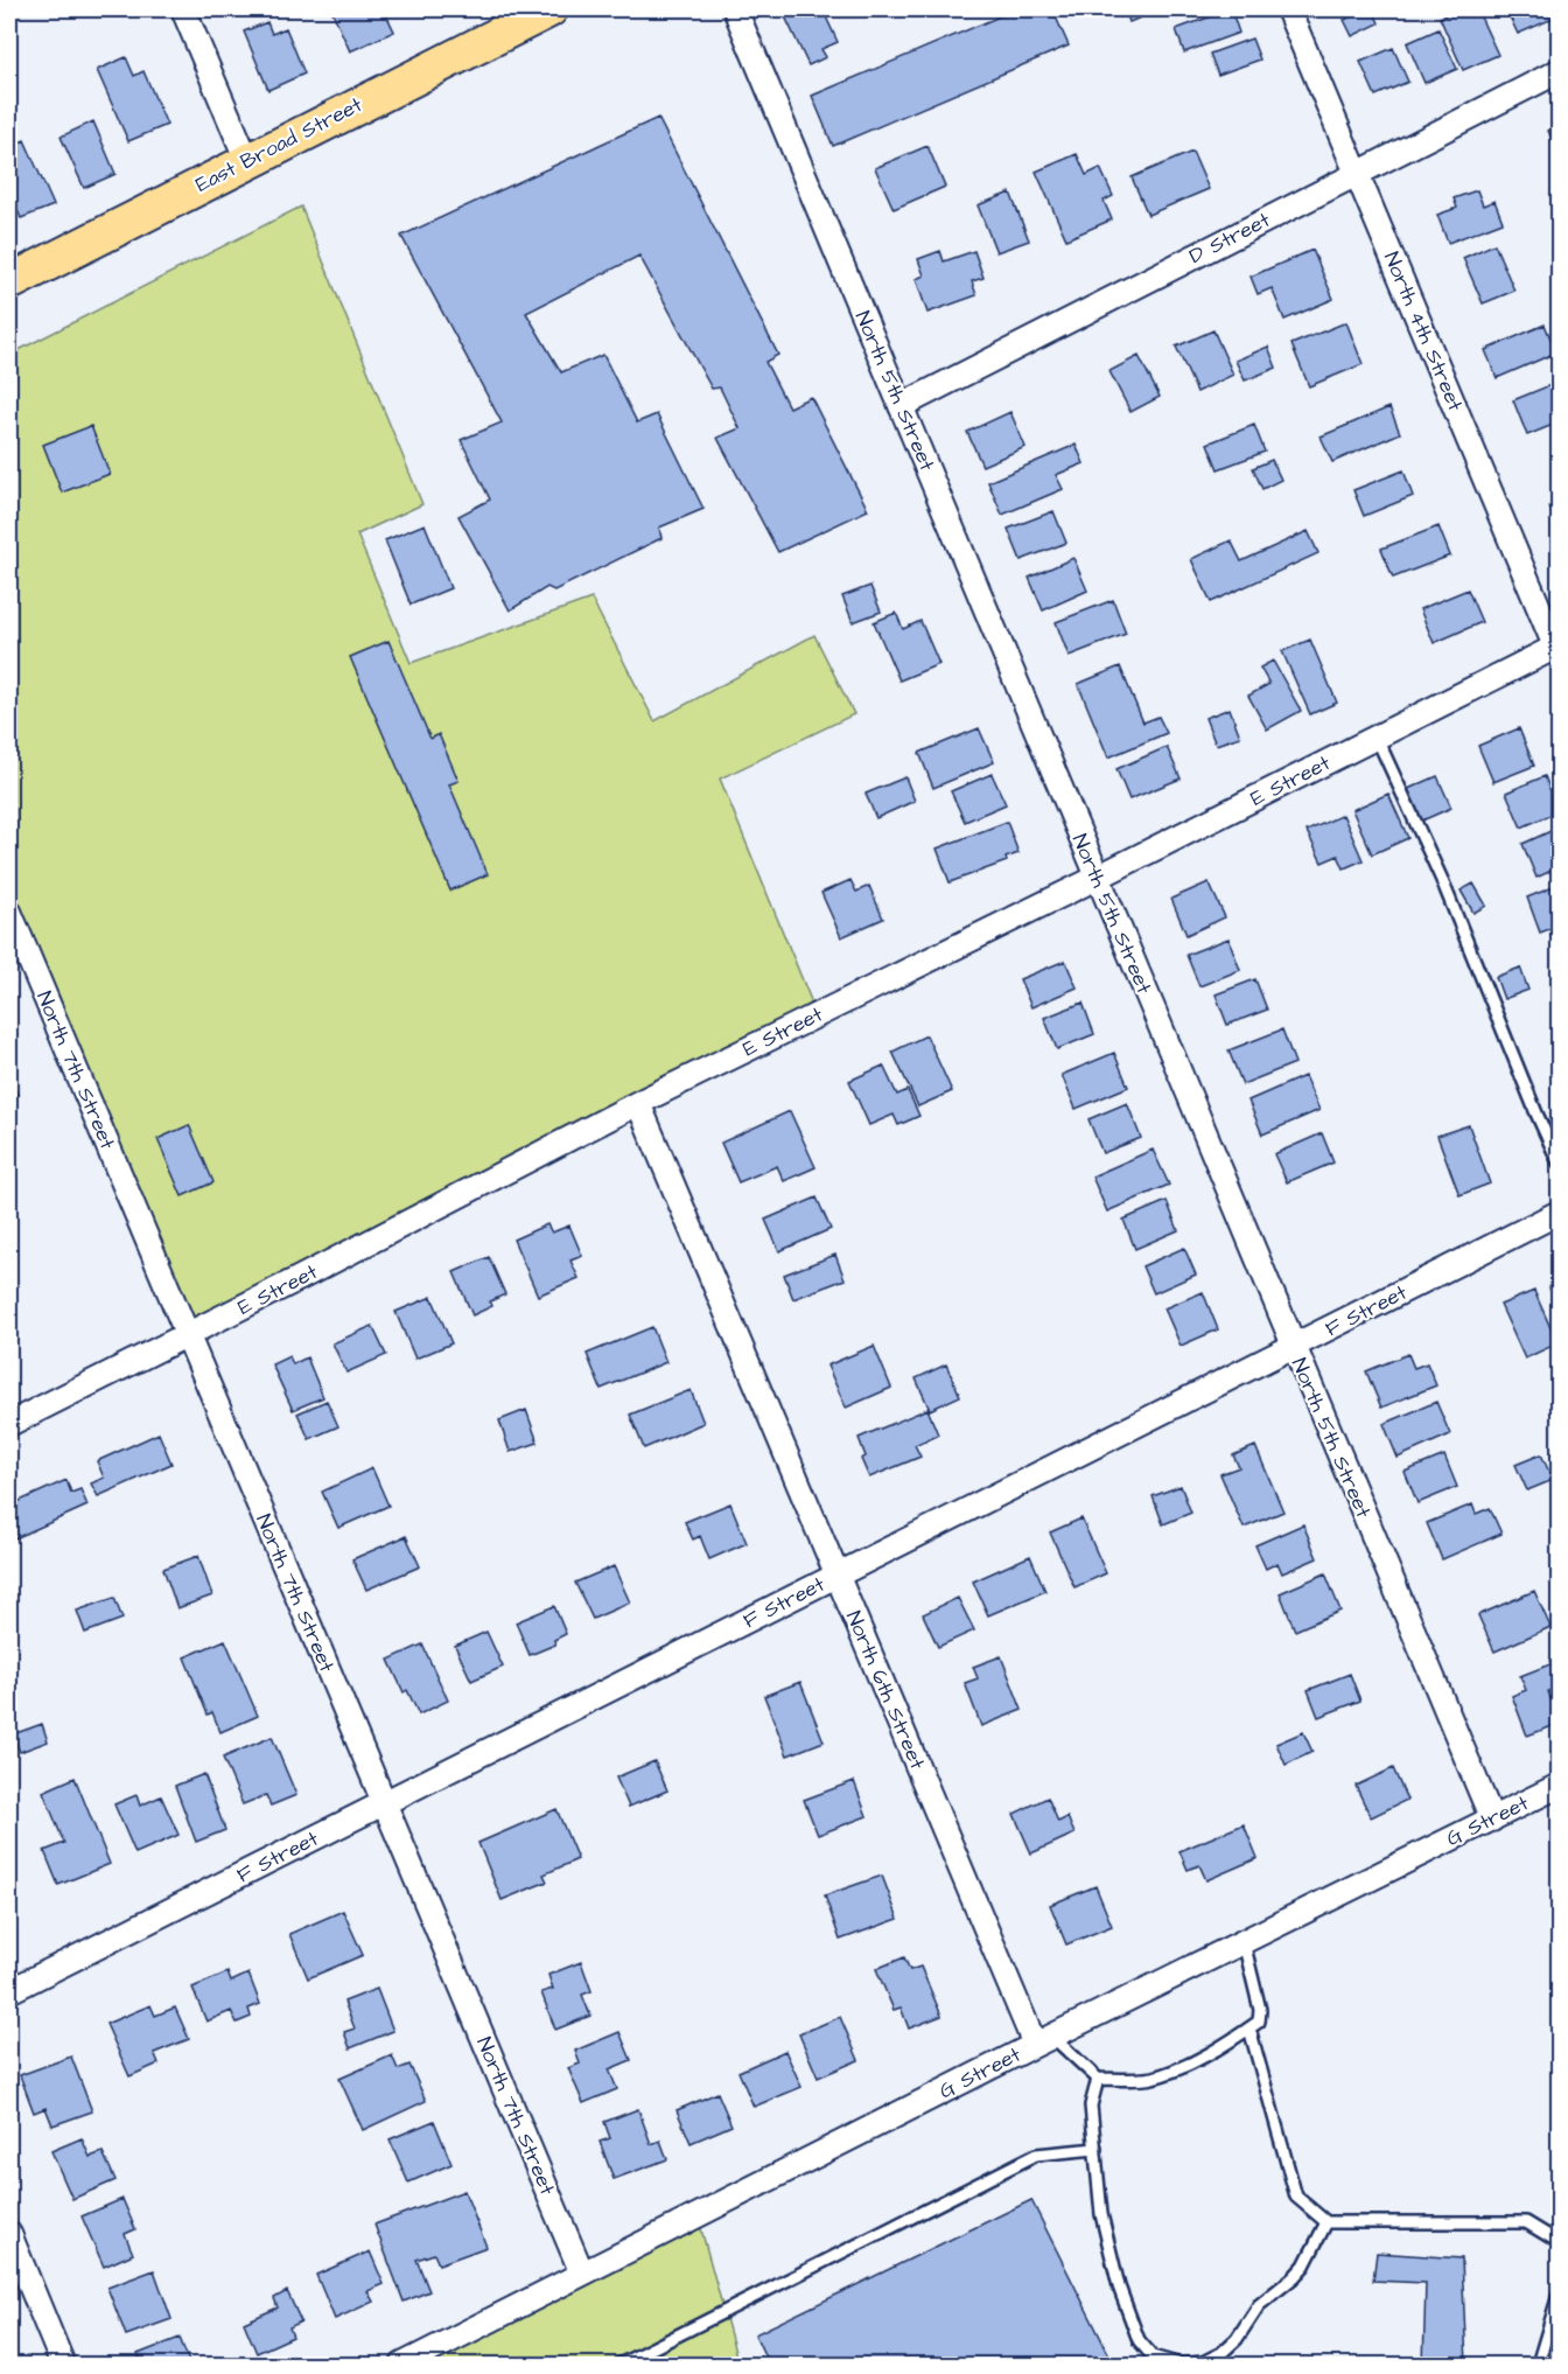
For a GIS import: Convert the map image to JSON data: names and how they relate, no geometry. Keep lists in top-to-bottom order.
{
  "streets": {
    "main road": ["East Broad Street"],
    "street": [
      "D Street",
      "North 4th Street",
      "North 5th Street",
      "E Street",
      "North 7th Street",
      "F Street",
      "North 6th Street",
      "G Street"
    ]
  },
  "crossings": [
    ["D Street", "North 4th Street"],
    ["D Street", "North 5th Street"],
    ["North 4th Street", "E Street"],
    ["North 5th Street", "E Street"],
    ["North 5th Street", "F Street"],
    ["North 5th Street", "G Street"],
    ["E Street", "North 7th Street"],
    ["E Street", "North 6th Street"],
    ["North 7th Street", "F Street"],
    ["North 7th Street", "G Street"],
    ["F Street", "North 6th Street"],
    ["North 6th Street", "G Street"]
  ]
}
